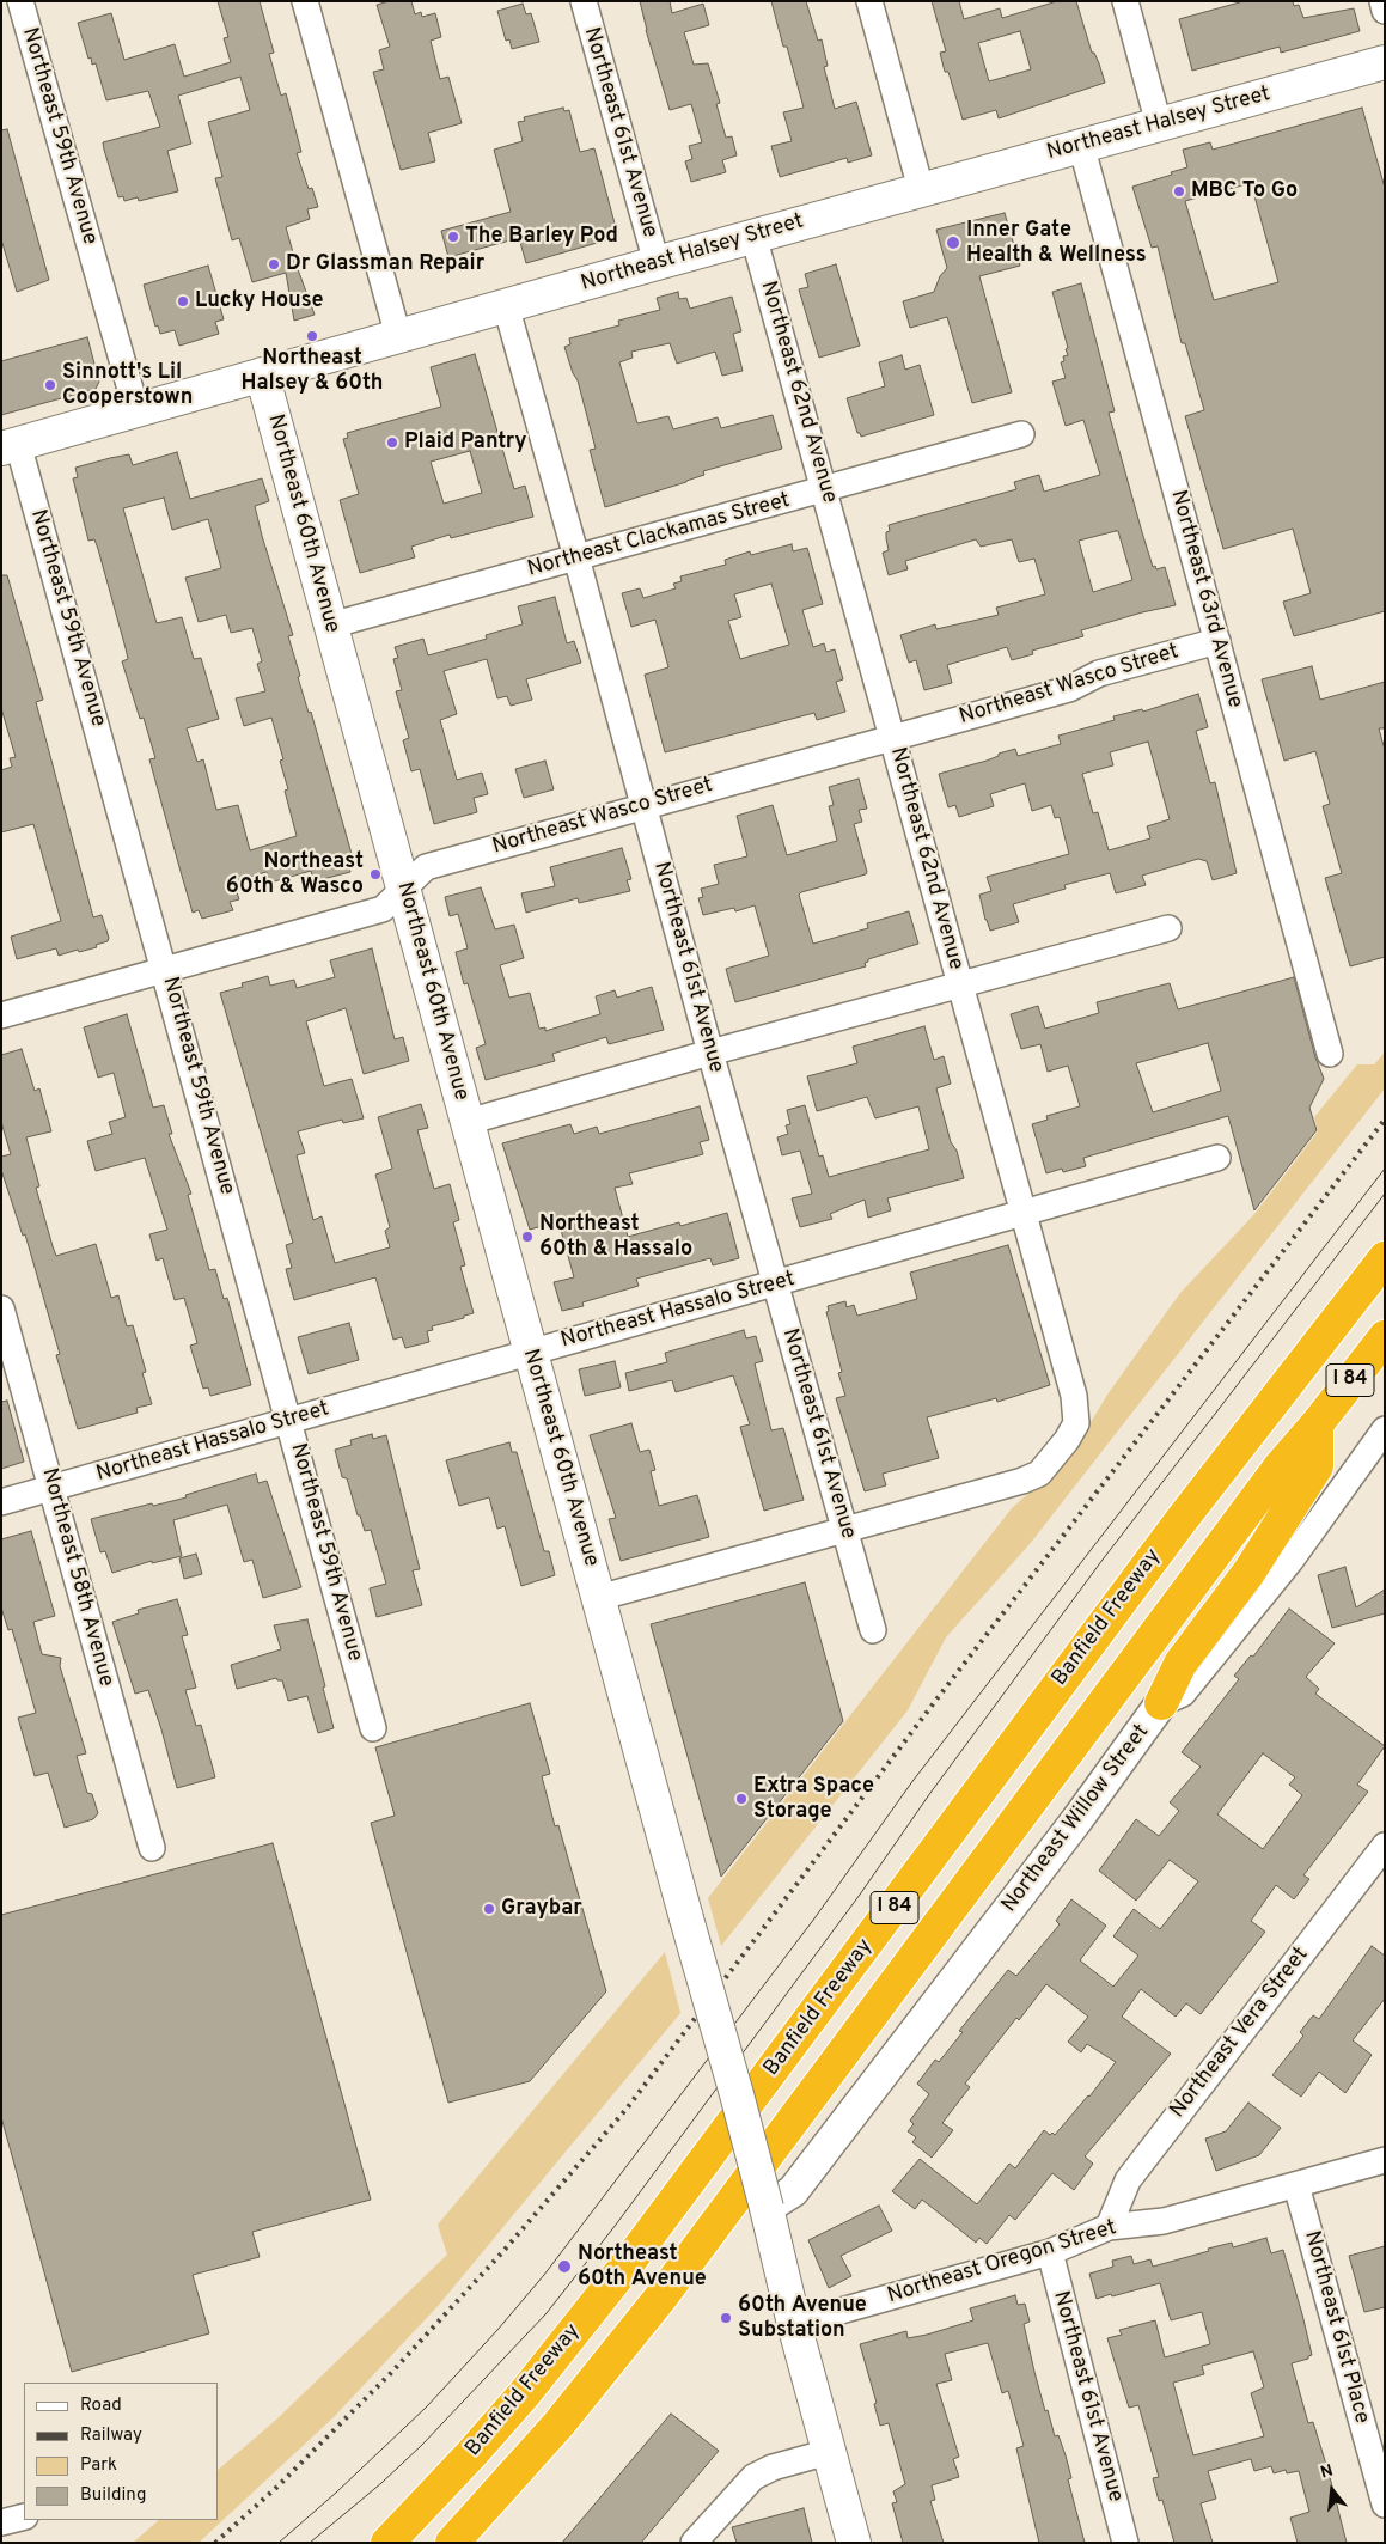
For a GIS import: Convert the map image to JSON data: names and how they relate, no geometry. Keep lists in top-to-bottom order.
{
  "streets": {
    "highway": ["I 84", "Banfield Freeway"],
    "main road": ["Northeast Halsey Street", "Northeast 60th Avenue"],
    "street": [
      "Northeast 61st Avenue",
      "Northeast 59th Avenue",
      "Northeast 62nd Avenue",
      "Northeast Clackamas Street",
      "Northeast 63rd Avenue",
      "Northeast Wasco Street",
      "Northeast Hassalo Street",
      "Northeast 58th Avenue",
      "Northeast Willow Street",
      "Northeast Vera Street",
      "Northeast Oregon Street",
      "Northeast 61st Place"
    ]
  },
  "crossings": [
    ["Northeast Halsey Street", "Northeast 61st Avenue"],
    ["Northeast Halsey Street", "Northeast 59th Avenue"],
    ["Northeast Halsey Street", "Northeast 62nd Avenue"],
    ["Northeast Halsey Street", "Northeast 60th Avenue"],
    ["Northeast Halsey Street", "Northeast 63rd Avenue"],
    ["Northeast 61st Avenue", "Northeast 62nd Avenue"],
    ["Northeast 61st Avenue", "Northeast Clackamas Street"],
    ["Northeast 61st Avenue", "Northeast Wasco Street"],
    ["Northeast 61st Avenue", "Northeast Hassalo Street"],
    ["Northeast 61st Avenue", "Northeast Oregon Street"],
    ["Northeast 59th Avenue", "Northeast Wasco Street"],
    ["Northeast 59th Avenue", "Northeast Hassalo Street"],
    ["Northeast 62nd Avenue", "Northeast Clackamas Street"],
    ["Northeast 62nd Avenue", "Northeast Wasco Street"],
    ["Northeast 62nd Avenue", "Northeast Hassalo Street"],
    ["Northeast 60th Avenue", "Northeast Clackamas Street"],
    ["Northeast 60th Avenue", "Northeast Wasco Street"],
    ["Northeast 60th Avenue", "Northeast Hassalo Street"],
    ["Northeast 60th Avenue", "Northeast Willow Street"],
    ["Northeast 60th Avenue", "Northeast Oregon Street"],
    ["Northeast 63rd Avenue", "Northeast Wasco Street"],
    ["Northeast Hassalo Street", "Northeast 58th Avenue"],
    ["Northeast Vera Street", "Northeast Oregon Street"],
    ["Northeast Oregon Street", "Northeast 61st Place"]
  ],
  "places": [
    "MBC To Go",
    "The Barley Pod",
    "Inner Gate Health & Wellness",
    "Dr Glassman Repair",
    "Lucky House",
    "Northeast Halsey & 60th",
    "Sinnott's Lil Cooperstown",
    "Plaid Pantry",
    "Northeast 60th & Wasco",
    "Northeast 60th & Hassalo",
    "Extra Space Storage",
    "Graybar",
    "Northeast 60th Avenue",
    "60th Avenue Substation"
  ],
  "legend": [
    "Road",
    "Railway",
    "Park",
    "Building"
  ],
  "north": "top"
}
